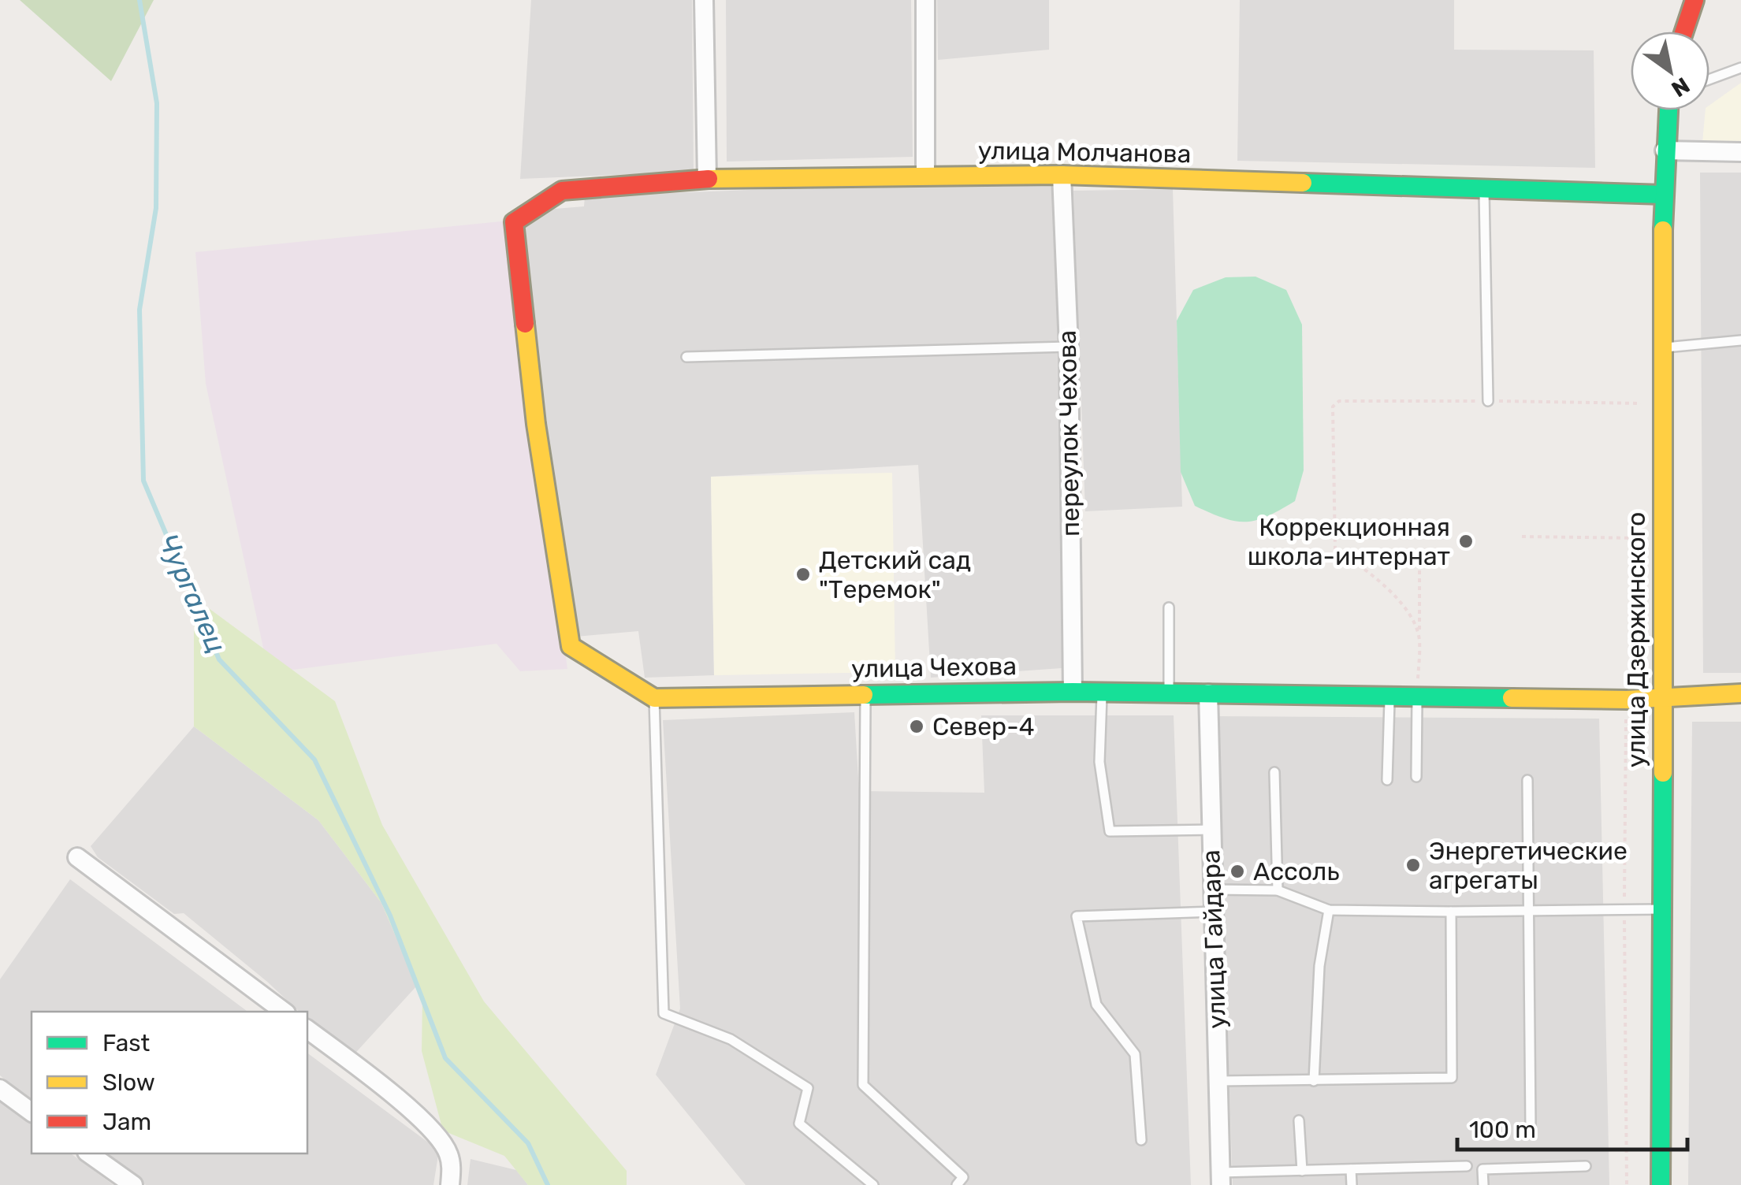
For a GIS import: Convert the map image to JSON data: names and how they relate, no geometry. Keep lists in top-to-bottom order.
{
  "streets": {
    "street": [
      "улица Молчанова",
      "переулок Чехова",
      "улица Дзержинского",
      "улица Чехова",
      "улица Гайдара"
    ]
  },
  "crossings": [
    ["улица Молчанова", "переулок Чехова"],
    ["улица Молчанова", "улица Дзержинского"],
    ["улица Молчанова", "улица Чехова"],
    ["переулок Чехова", "улица Чехова"],
    ["улица Дзержинского", "улица Чехова"],
    ["улица Чехова", "улица Гайдара"]
  ],
  "water": ["Чургалец"],
  "places": [
    "Коррекционная школа-интернат",
    "Детский сад \"Теремок\"",
    "Север-4",
    "Энергетические агрегаты",
    "Ассоль"
  ],
  "legend": ["Fast", "Slow", "Jam"],
  "scale_bar": "100 m",
  "north": "bottom right"
}
